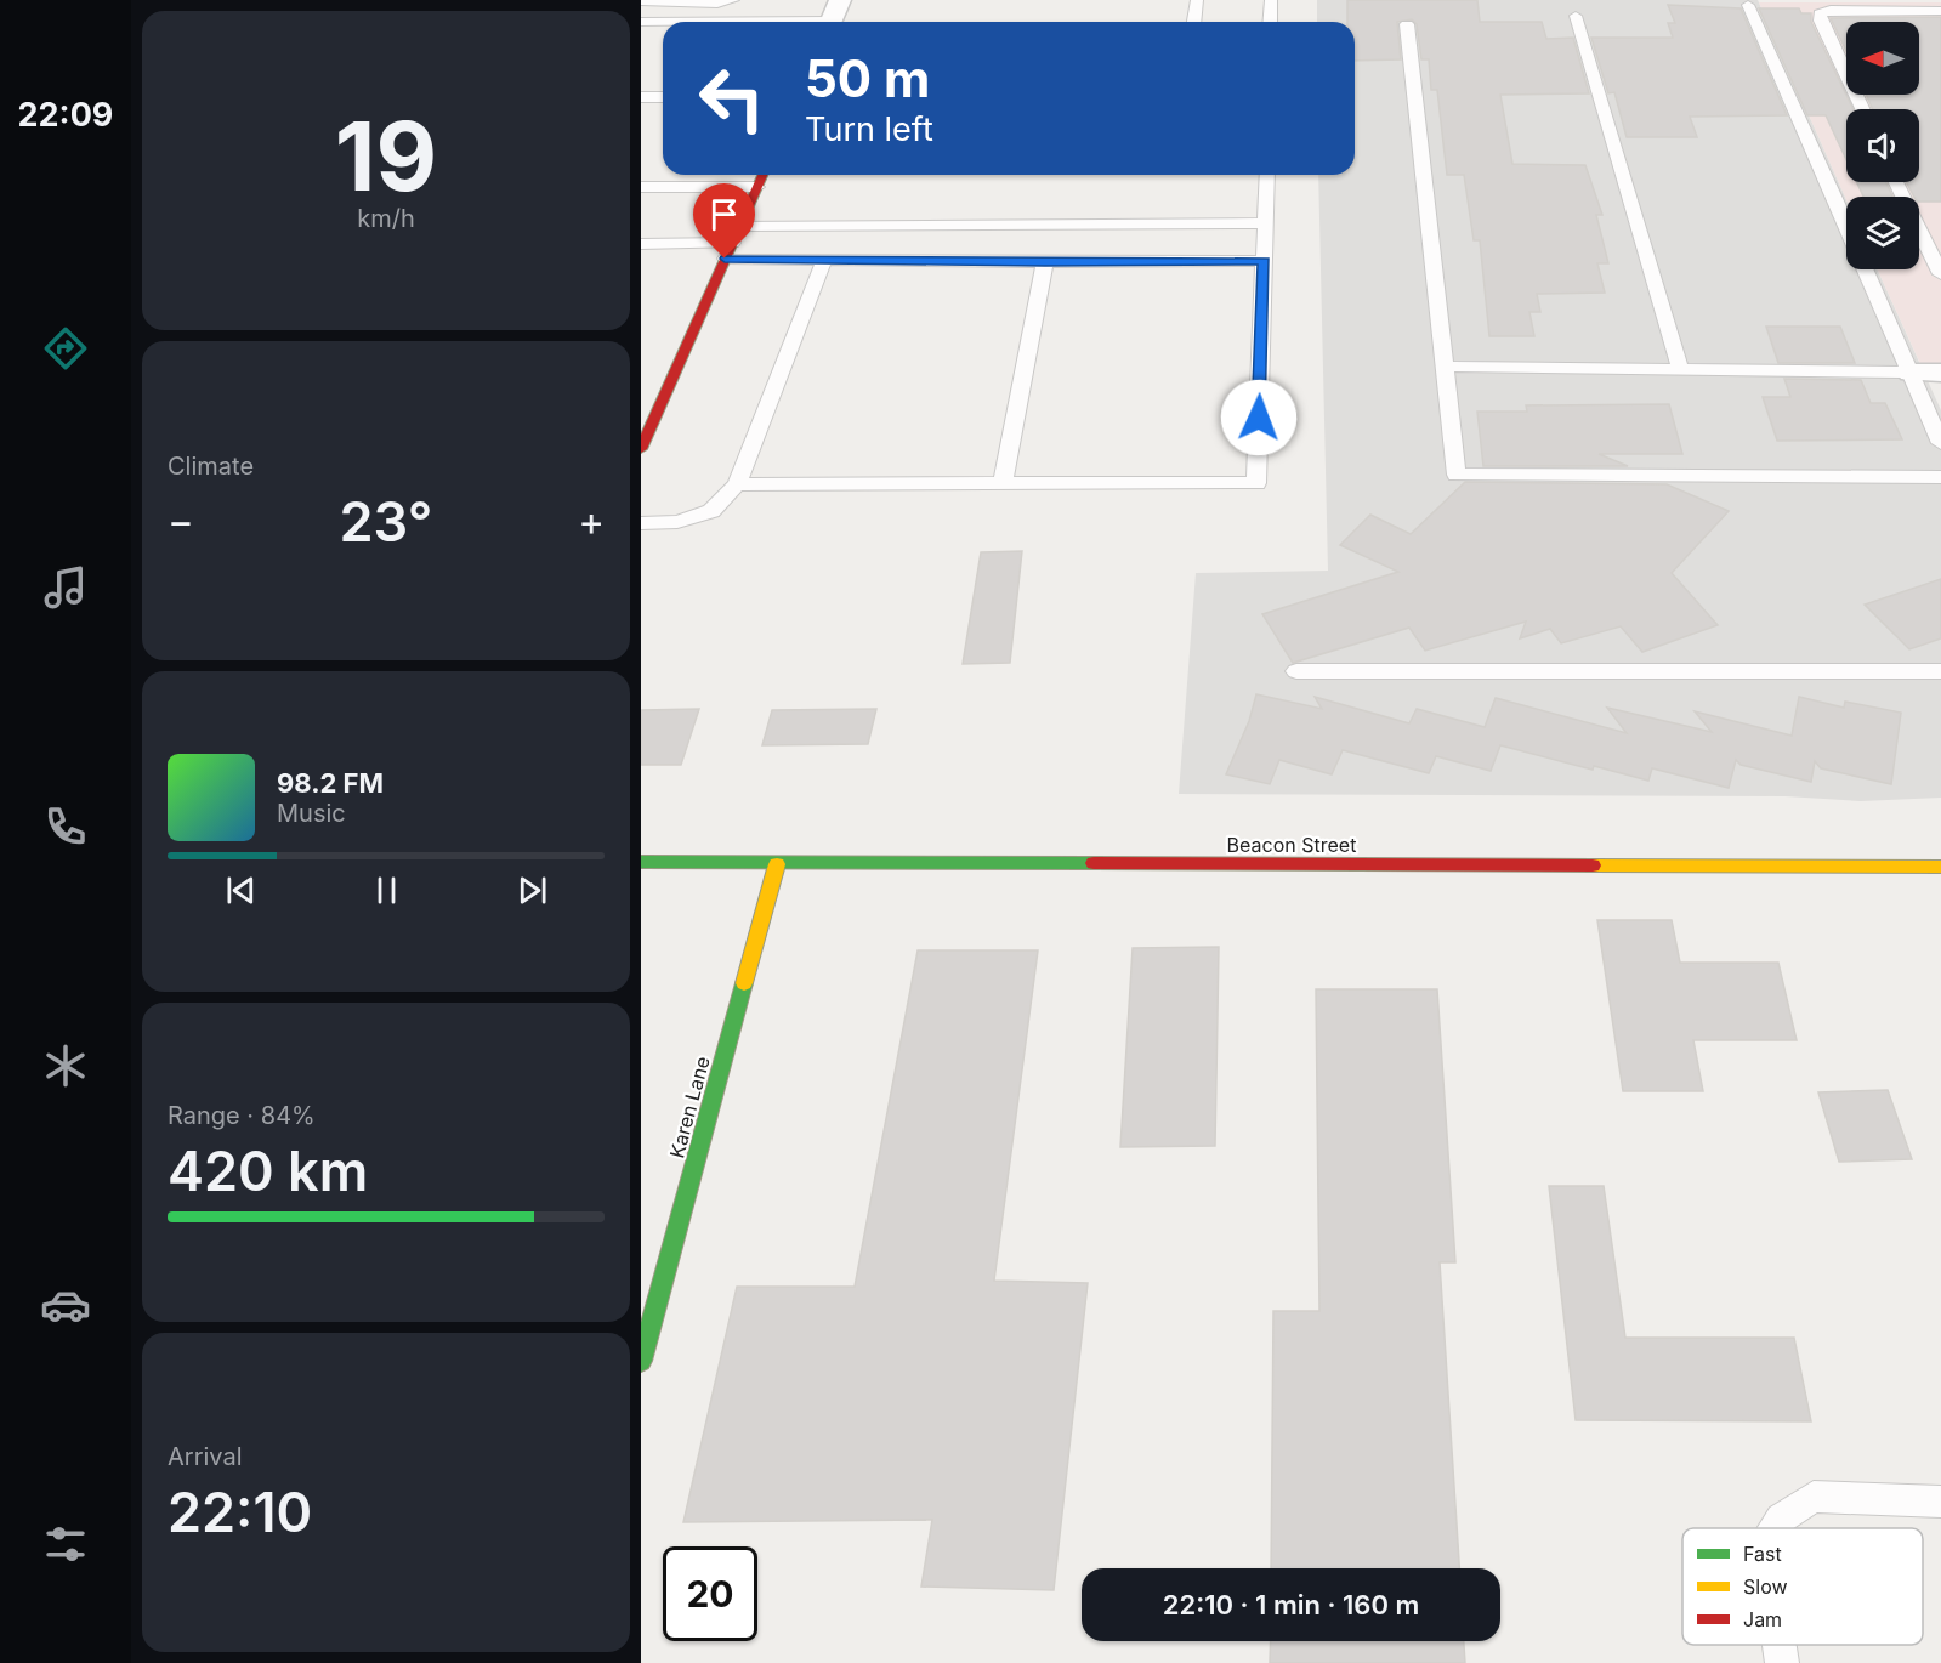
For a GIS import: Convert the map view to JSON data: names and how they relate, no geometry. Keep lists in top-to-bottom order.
{
  "streets": {
    "street": ["Beacon Street", "Karen Lane"]
  },
  "crossings": [
    ["Beacon Street", "Karen Lane"]
  ],
  "legend": ["Fast", "Slow", "Jam"],
  "north": "left",
  "page": {
    "tabs": "22:09",
    "tile": [
      ["19", "km/h"],
      "Climate",
      ["Range · 84%", "420 km"],
      ["Arrival", "22:10"]
    ],
    "turn": ["50 m", "Turn left"],
    "heat": ["−", "23°", "+"],
    "song": ["98.2 FM", "Music"],
    "limit": "20",
    "trip": "22:10 · 1 min · 160 m"
  }
}
